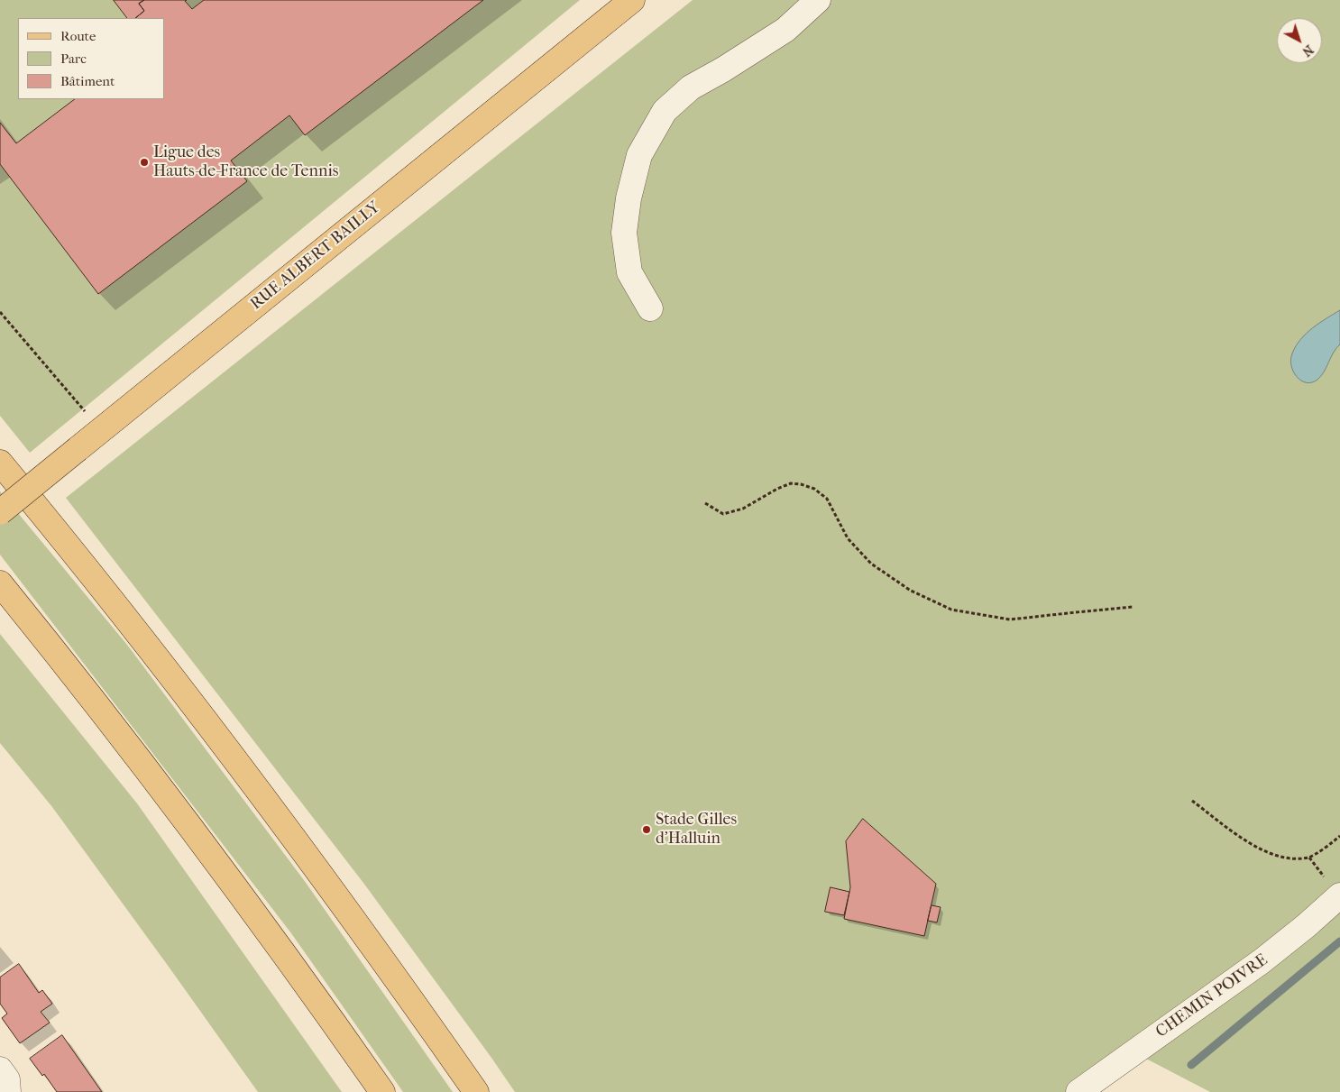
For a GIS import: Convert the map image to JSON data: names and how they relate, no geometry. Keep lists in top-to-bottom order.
{
  "streets": {
    "main road": ["RUE ALBERT BAILLY"],
    "street": ["CHEMIN POIVRE"]
  },
  "places": ["Ligue des Hauts-de-France de Tennis", "Stade Gilles d'Halluin"],
  "legend": ["Route", "Parc", "Bâtiment"],
  "north": "bottom right"
}
